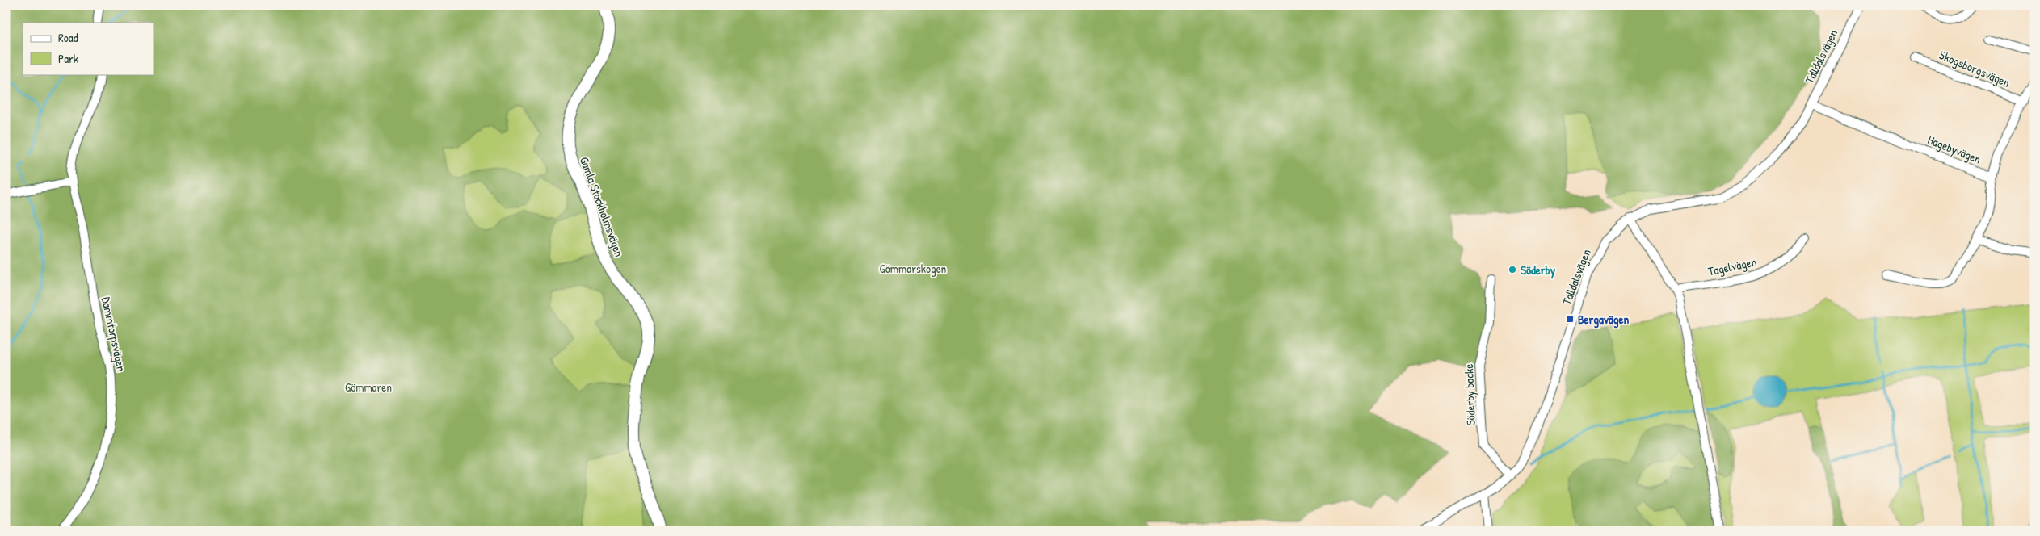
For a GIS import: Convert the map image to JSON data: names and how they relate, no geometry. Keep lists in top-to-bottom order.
{
  "streets": {
    "street": [
      "Talldalsvägen",
      "Skogsborgsvägen",
      "Hagebyvägen",
      "Gamla Stockholmsvägen",
      "Tagelvägen",
      "Dammtorpsvägen",
      "Söderby backe"
    ]
  },
  "crossings": [
    ["Talldalsvägen", "Hagebyvägen"],
    ["Talldalsvägen", "Söderby backe"],
    ["Skogsborgsvägen", "Hagebyvägen"]
  ],
  "parks": ["Gömmarskogen", "Gömmaren"],
  "places": {
    "other": ["Söderby"],
    "transit": ["Bergavägen"]
  },
  "legend": ["Road", "Park"]
}
